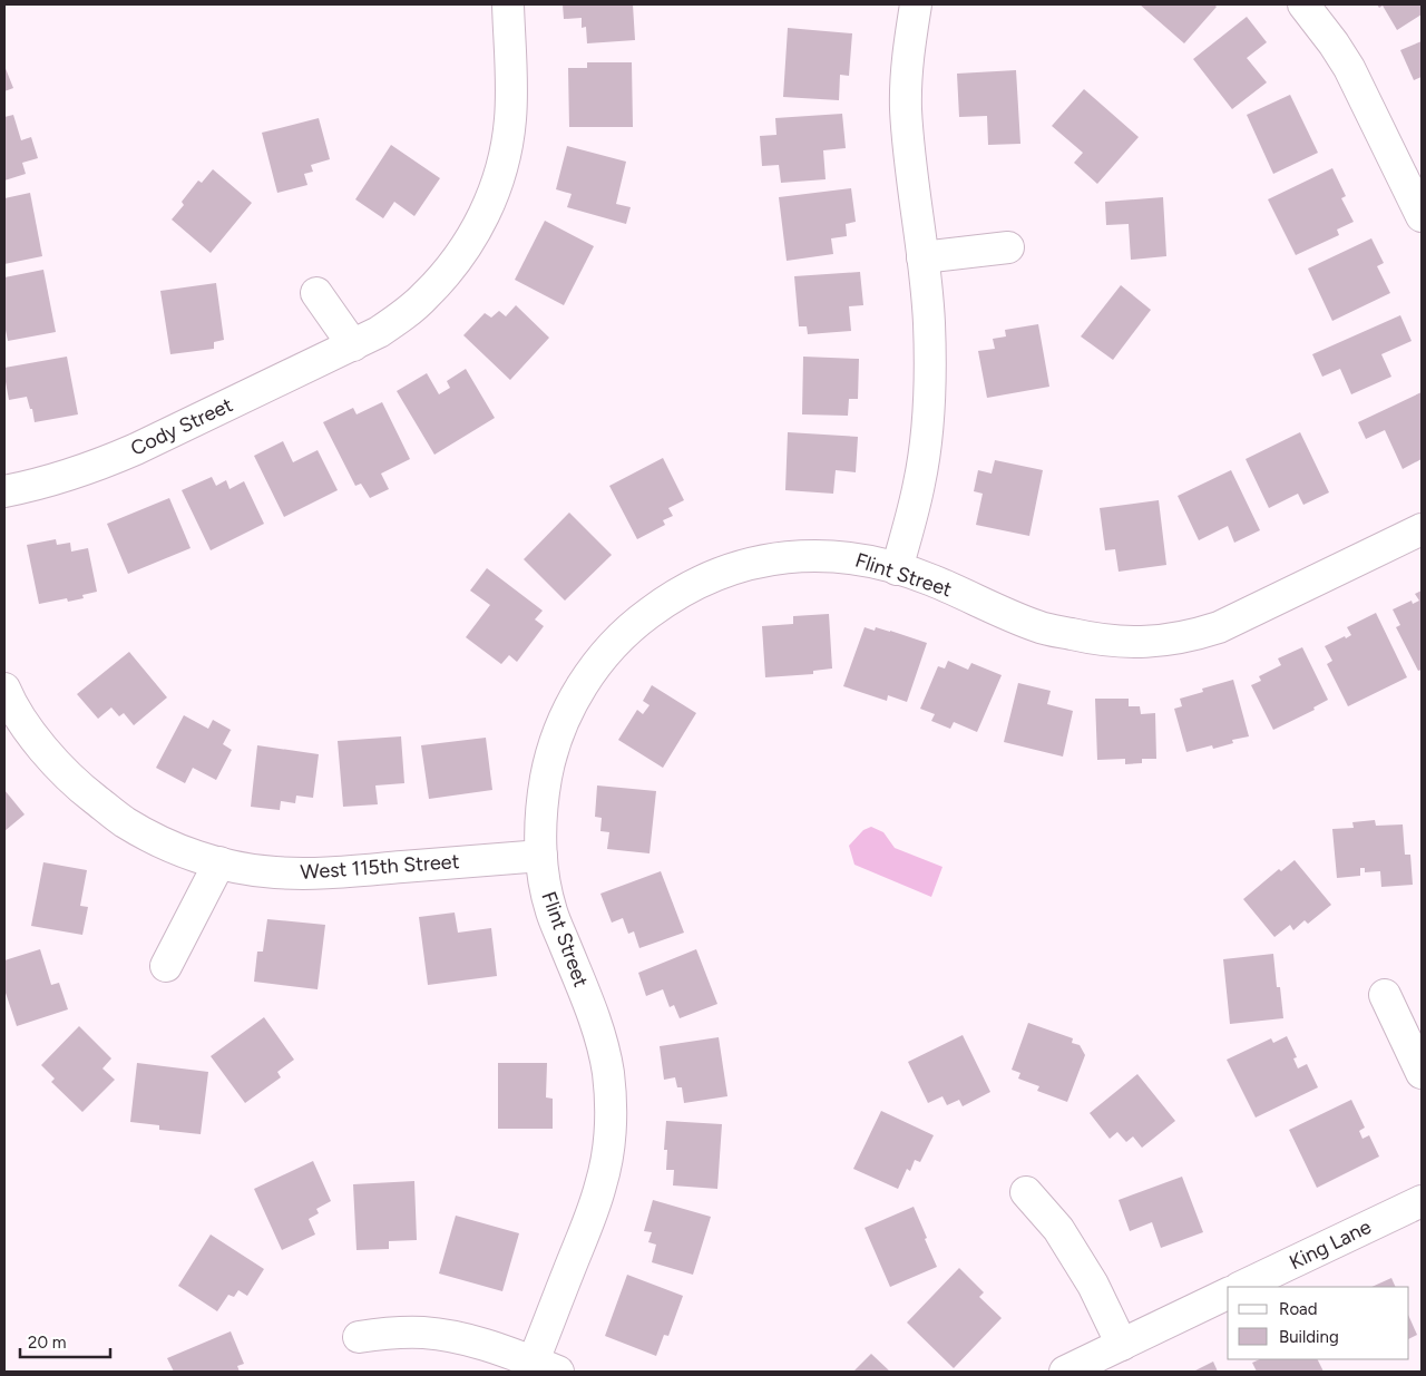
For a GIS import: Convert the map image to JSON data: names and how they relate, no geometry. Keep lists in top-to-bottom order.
{
  "streets": {
    "street": [
      "Cody Street",
      "Flint Street",
      "West 115th Street",
      "King Lane"
    ]
  },
  "crossings": [
    ["Flint Street", "West 115th Street"]
  ],
  "legend": ["Road", "Building"],
  "scale_bar": "20 m"
}
